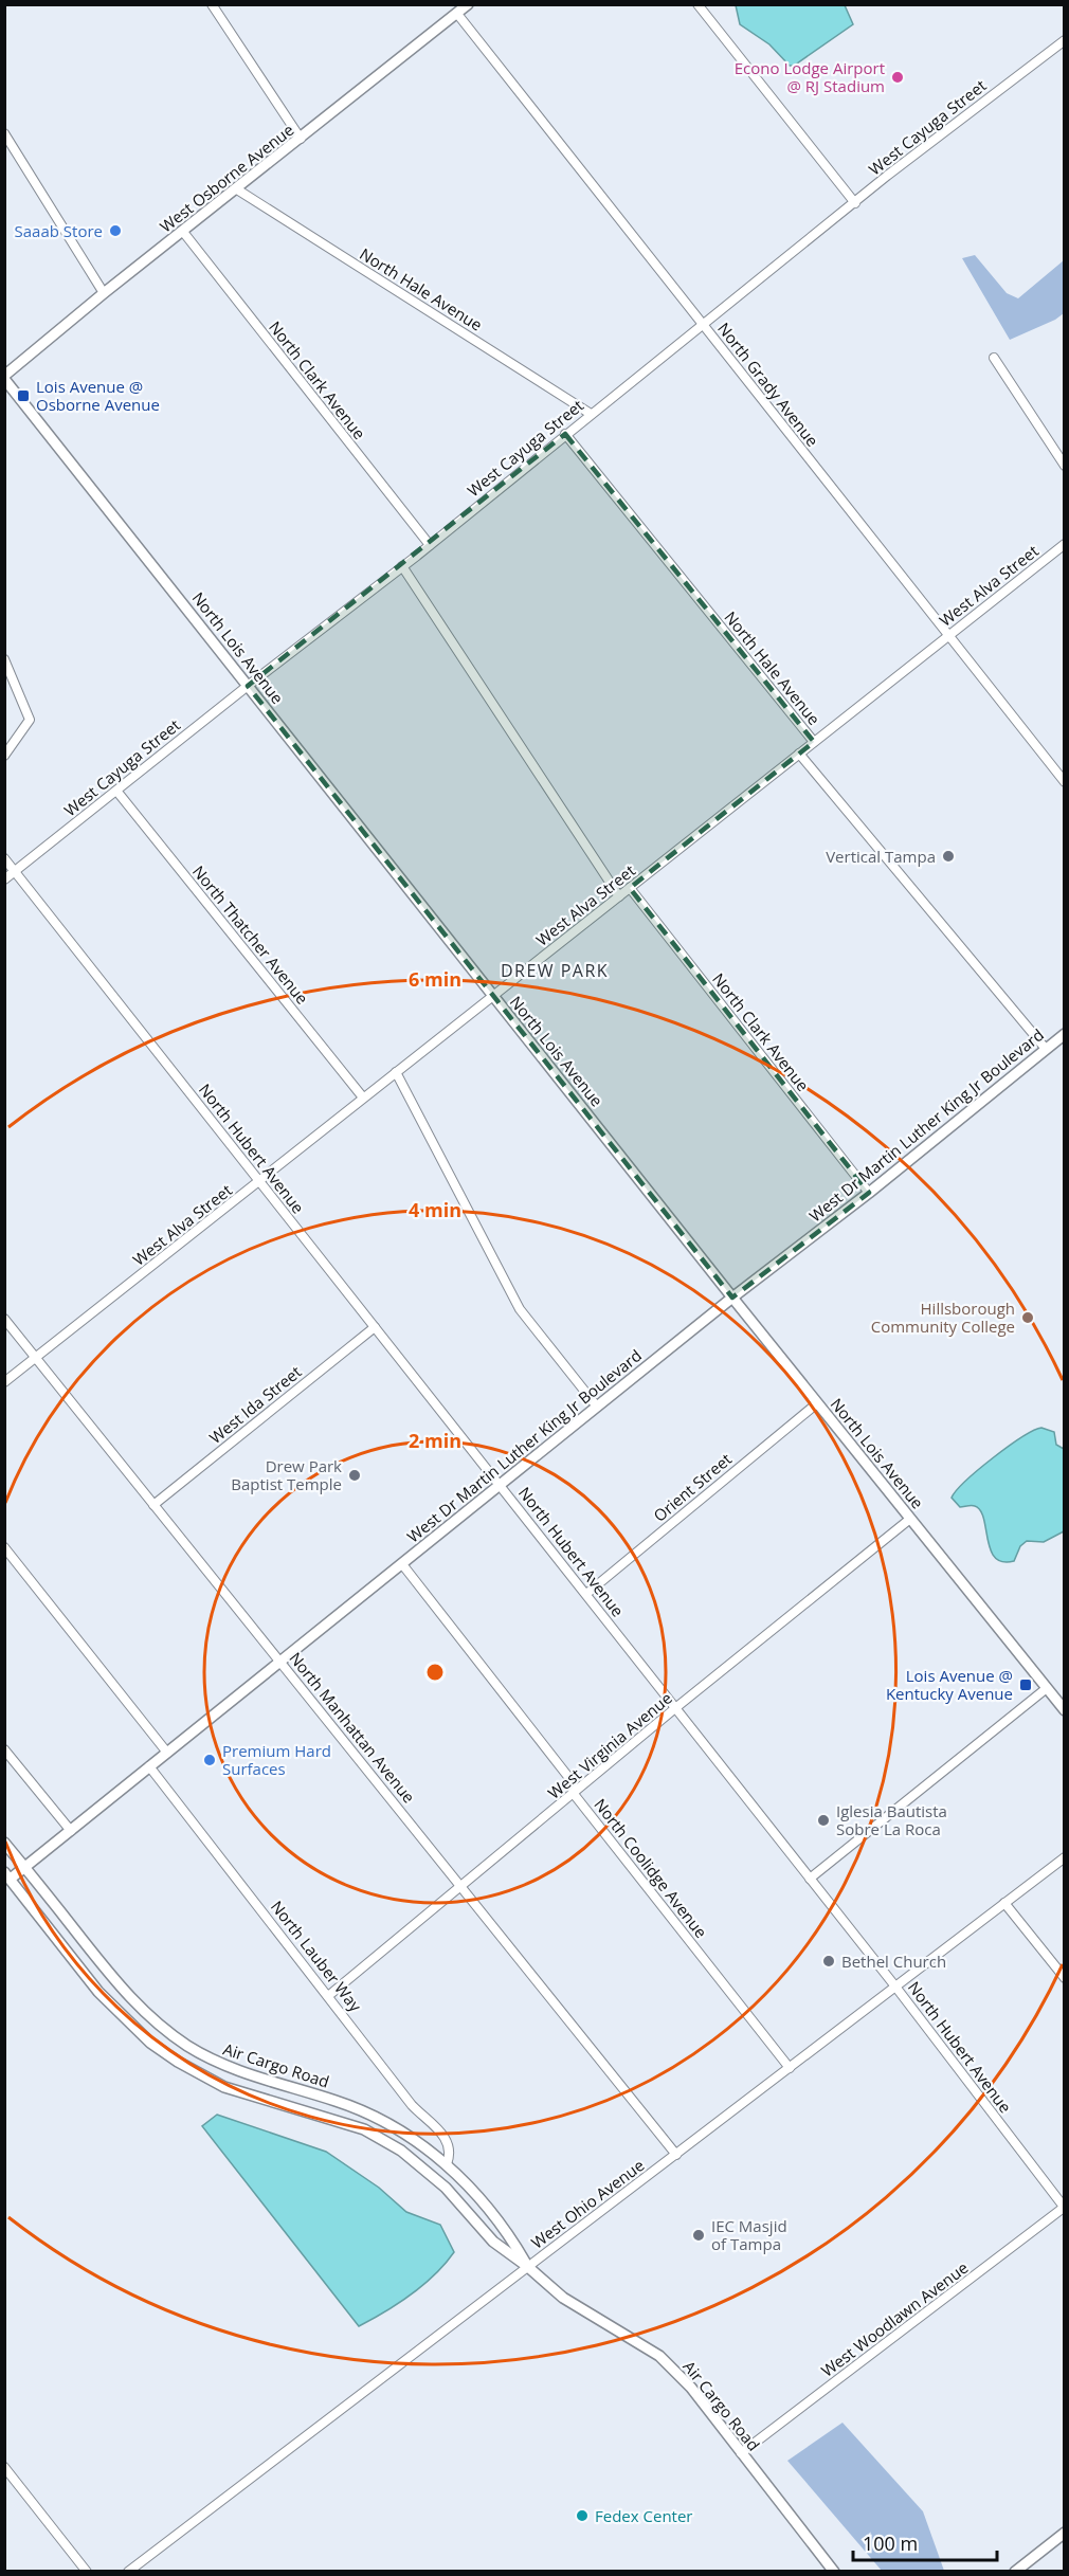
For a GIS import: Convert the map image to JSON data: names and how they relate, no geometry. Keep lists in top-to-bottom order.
{
  "streets": {
    "street": [
      "West Cayuga Street",
      "West Osborne Avenue",
      "North Hale Avenue",
      "North Clark Avenue",
      "North Grady Avenue",
      "West Alva Street",
      "North Lois Avenue",
      "North Thatcher Avenue",
      "West Dr Martin Luther King Jr Boulevard",
      "North Hubert Avenue",
      "West Ida Street",
      "Orient Street",
      "North Manhattan Avenue",
      "West Virginia Avenue",
      "North Coolidge Avenue",
      "North Lauber Way",
      "Air Cargo Road",
      "West Ohio Avenue",
      "West Woodlawn Avenue"
    ]
  },
  "crossings": [
    ["West Cayuga Street", "North Hale Avenue"],
    ["West Cayuga Street", "North Clark Avenue"],
    ["West Cayuga Street", "North Grady Avenue"],
    ["West Cayuga Street", "North Lois Avenue"],
    ["West Cayuga Street", "North Thatcher Avenue"],
    ["West Cayuga Street", "North Hubert Avenue"],
    ["West Osborne Avenue", "North Hale Avenue"],
    ["West Osborne Avenue", "North Clark Avenue"],
    ["West Osborne Avenue", "North Grady Avenue"],
    ["West Osborne Avenue", "North Lois Avenue"],
    ["North Hale Avenue", "West Alva Street"],
    ["North Clark Avenue", "West Alva Street"],
    ["North Clark Avenue", "West Dr Martin Luther King Jr Boulevard"],
    ["North Grady Avenue", "West Alva Street"],
    ["West Alva Street", "North Lois Avenue"],
    ["West Alva Street", "North Thatcher Avenue"],
    ["West Alva Street", "North Hubert Avenue"],
    ["West Alva Street", "North Manhattan Avenue"],
    ["North Lois Avenue", "West Dr Martin Luther King Jr Boulevard"],
    ["North Lois Avenue", "Orient Street"],
    ["North Lois Avenue", "West Virginia Avenue"],
    ["West Dr Martin Luther King Jr Boulevard", "North Hubert Avenue"],
    ["West Dr Martin Luther King Jr Boulevard", "North Manhattan Avenue"],
    ["West Dr Martin Luther King Jr Boulevard", "North Coolidge Avenue"],
    ["West Dr Martin Luther King Jr Boulevard", "North Lauber Way"],
    ["West Dr Martin Luther King Jr Boulevard", "Air Cargo Road"],
    ["North Hubert Avenue", "West Ida Street"],
    ["North Hubert Avenue", "Orient Street"],
    ["North Hubert Avenue", "West Virginia Avenue"],
    ["North Hubert Avenue", "West Ohio Avenue"],
    ["North Hubert Avenue", "West Woodlawn Avenue"],
    ["West Ida Street", "North Manhattan Avenue"],
    ["North Manhattan Avenue", "West Virginia Avenue"],
    ["North Manhattan Avenue", "West Ohio Avenue"],
    ["West Virginia Avenue", "North Coolidge Avenue"],
    ["West Virginia Avenue", "North Lauber Way"],
    ["North Coolidge Avenue", "West Ohio Avenue"],
    ["North Lauber Way", "Air Cargo Road"],
    ["Air Cargo Road", "West Ohio Avenue"],
    ["Air Cargo Road", "West Woodlawn Avenue"]
  ],
  "districts": ["DREW PARK"],
  "places": {
    "other": [
      "Econo Lodge Airport @ RJ Stadium",
      "Saaab Store",
      "Vertical Tampa",
      "Hillsborough Community College",
      "Drew Park Baptist Temple",
      "Premium Hard Surfaces",
      "Iglesia Bautista Sobre La Roca",
      "Bethel Church",
      "IEC Masjid of Tampa",
      "Fedex Center"
    ],
    "transit": ["Lois Avenue @ Osborne Avenue", "Lois Avenue @ Kentucky Avenue"]
  },
  "scale_bar": "100 m",
  "rings": ["6 min", "4 min", "2 min"]
}
